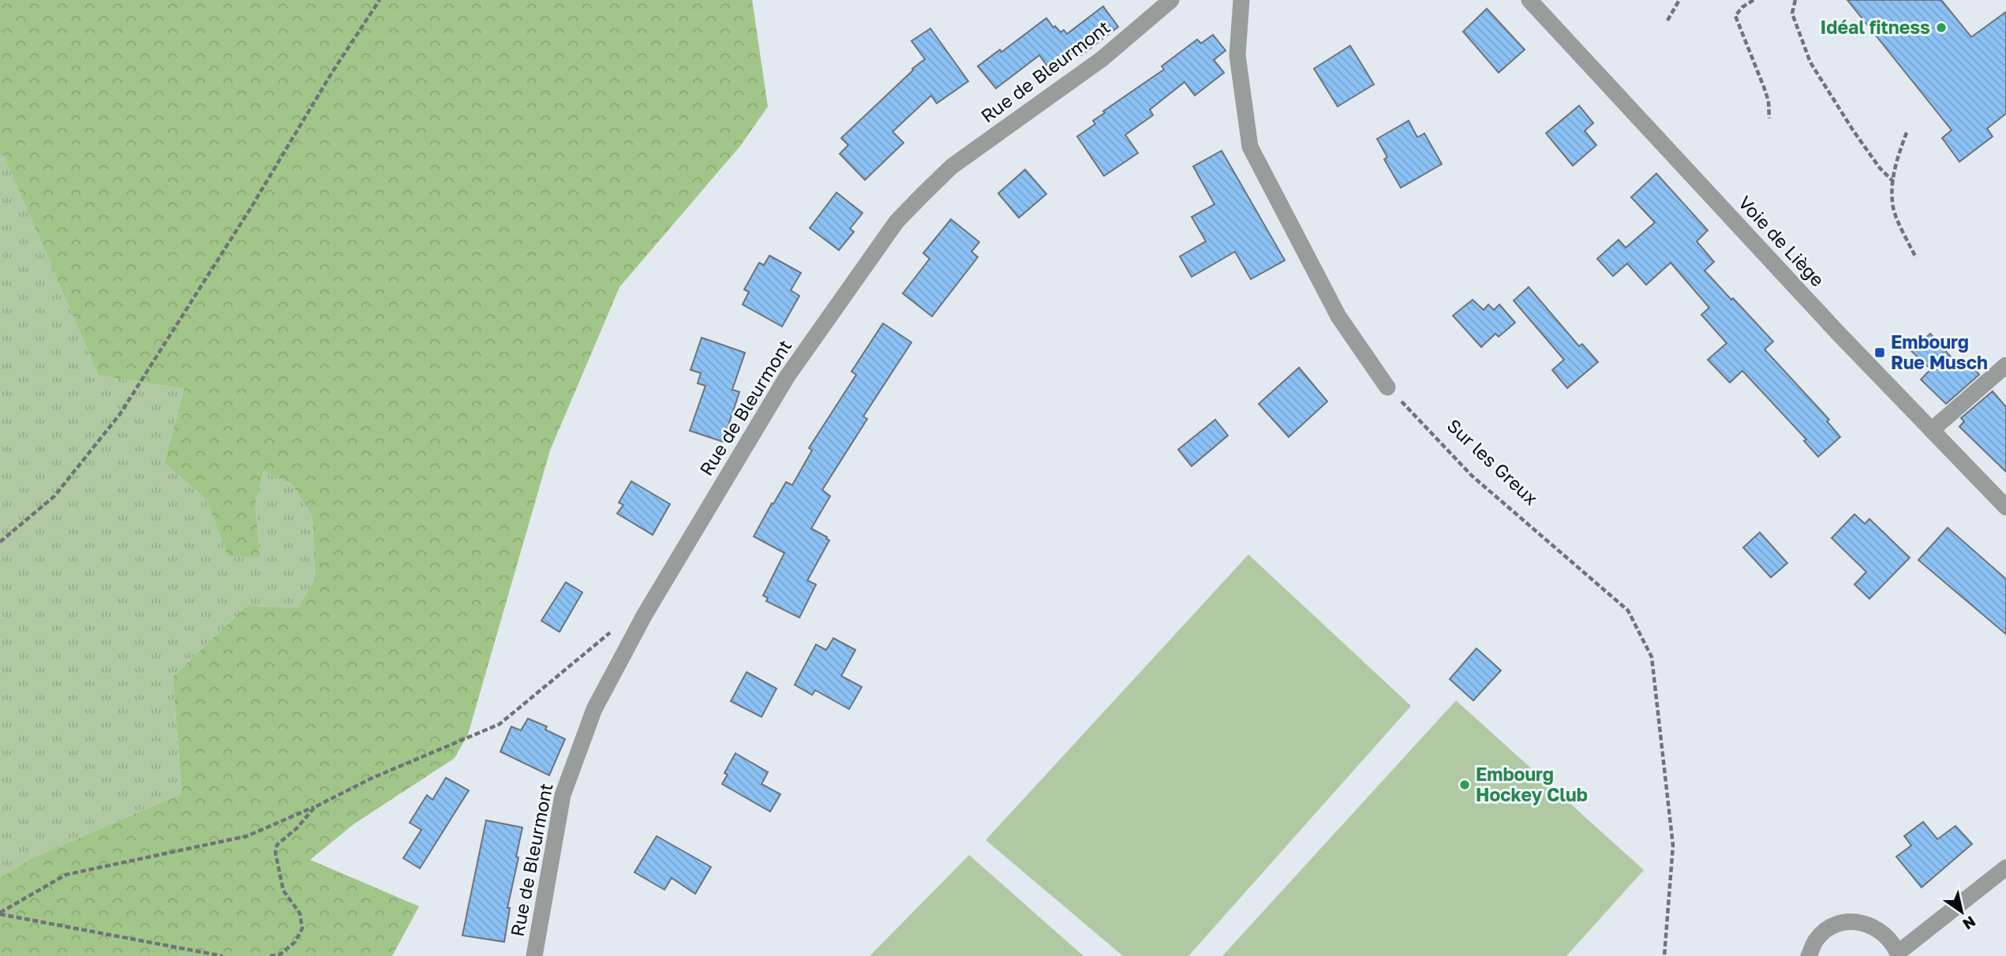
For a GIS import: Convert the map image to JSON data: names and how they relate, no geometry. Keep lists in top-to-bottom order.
{
  "streets": {
    "street": ["Rue de Bleurmont", "Voie de Liège"],
    "path": ["Sur les Greux"]
  },
  "places": {
    "other": ["Idéal fitness", "Embourg Hockey Club"],
    "transit": ["Embourg Rue Musch"]
  },
  "north": "bottom right"
}
